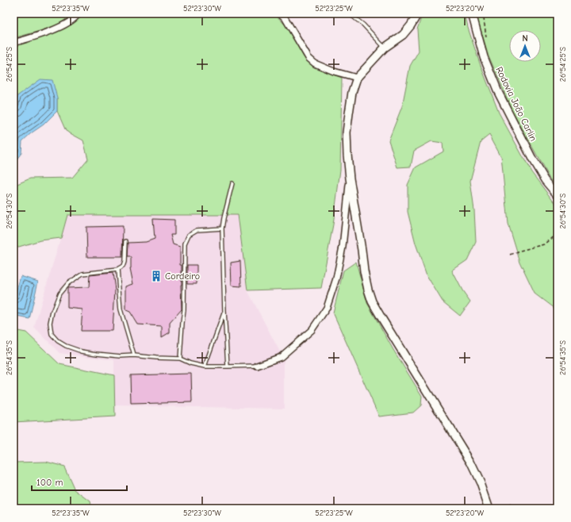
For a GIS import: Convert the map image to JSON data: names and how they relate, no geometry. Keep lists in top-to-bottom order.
{
  "streets": {
    "street": ["Rodovia João Carlin"]
  },
  "places": {
    "building": ["Cordeiro"]
  },
  "scale_bar": "100 m",
  "north": "top",
  "coordinates": [
    "52°23'35\"W",
    "52°23'30\"W",
    "52°23'25\"W",
    "52°23'20\"W",
    "26°54'25\"S",
    "26°54'30\"S",
    "26°54'35\"S"
  ]
}
